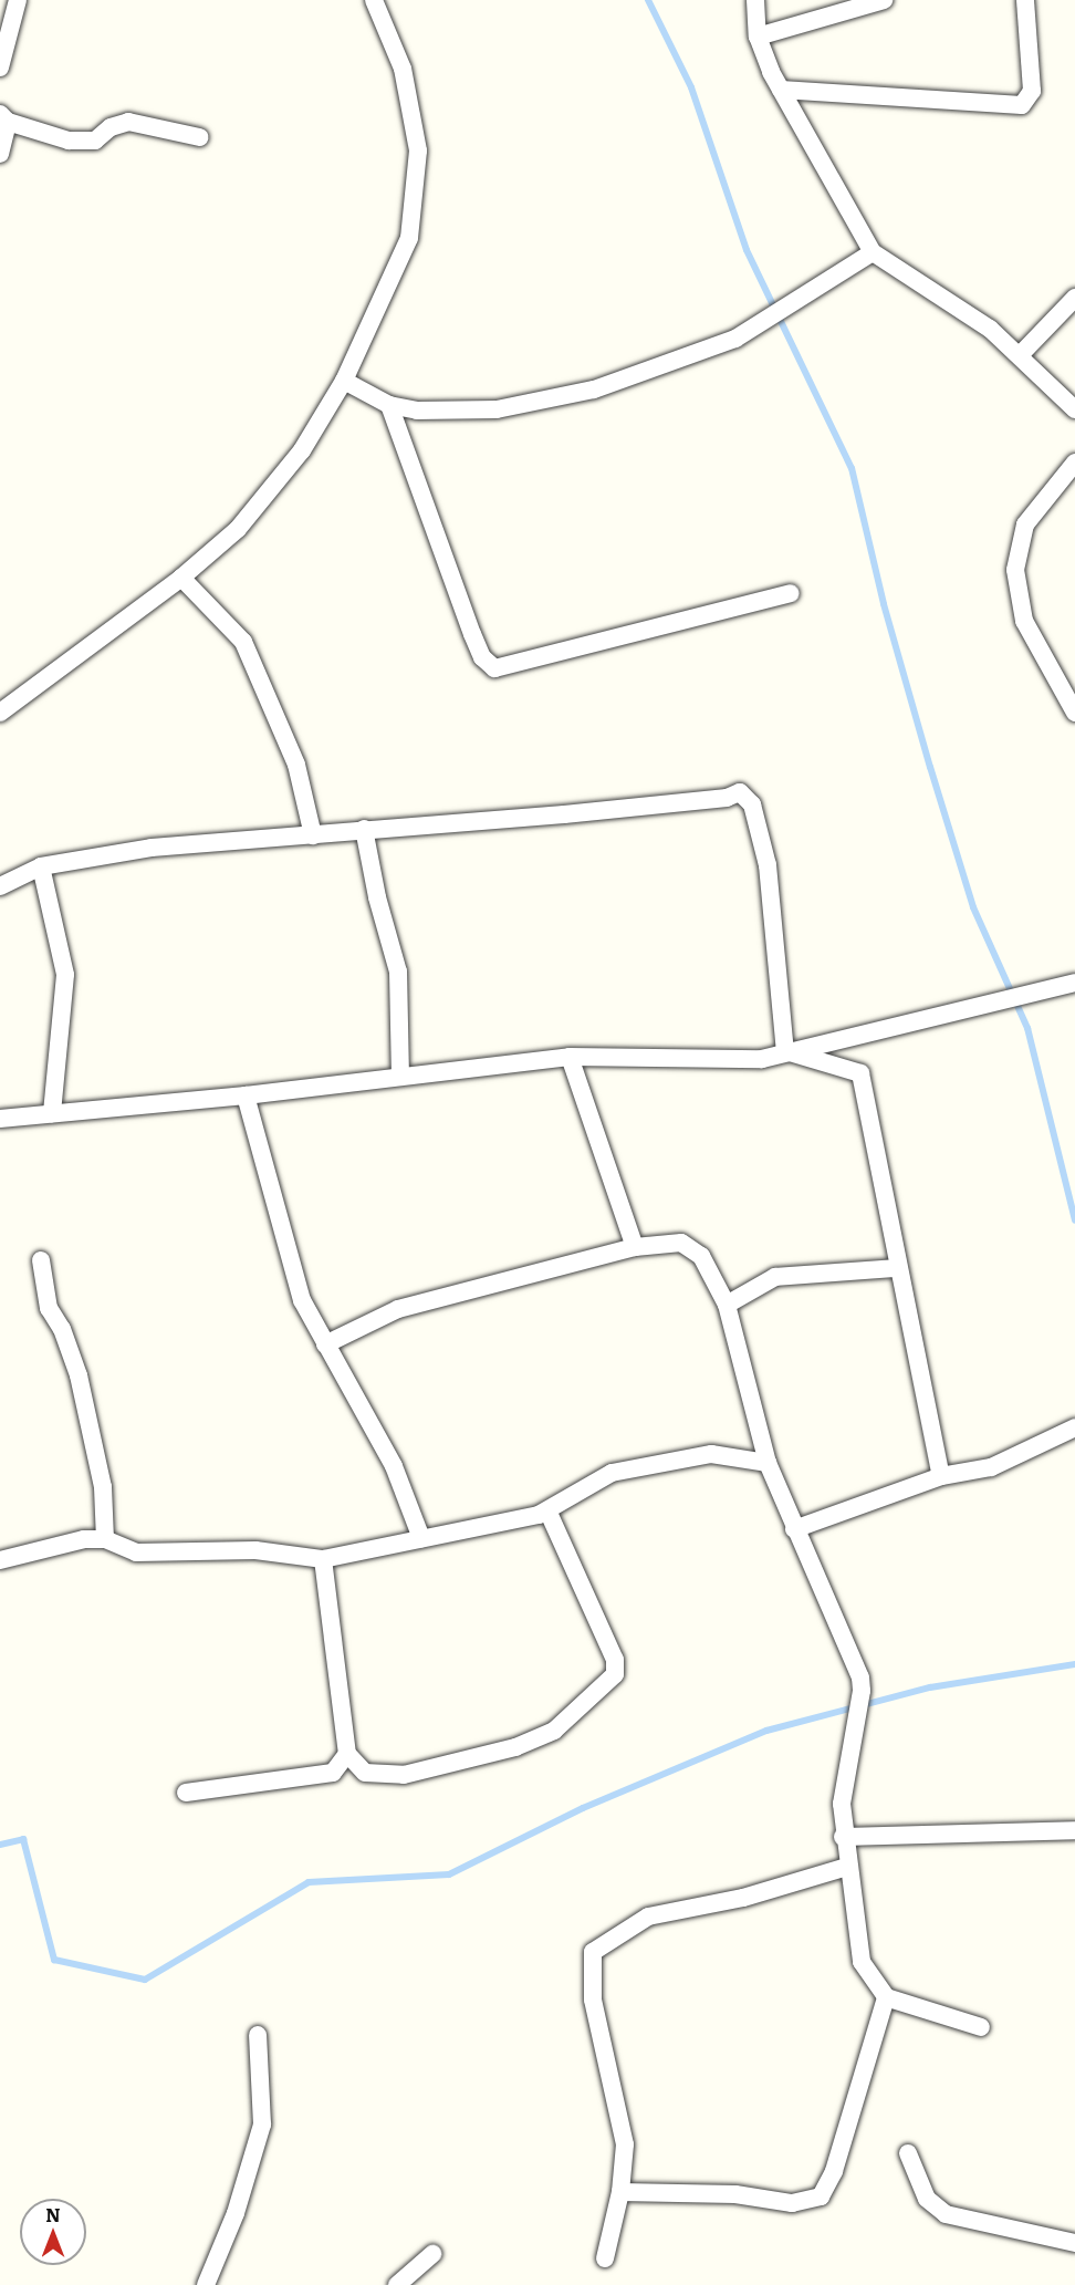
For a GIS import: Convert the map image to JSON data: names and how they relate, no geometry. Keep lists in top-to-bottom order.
{
  "north": "top"
}
